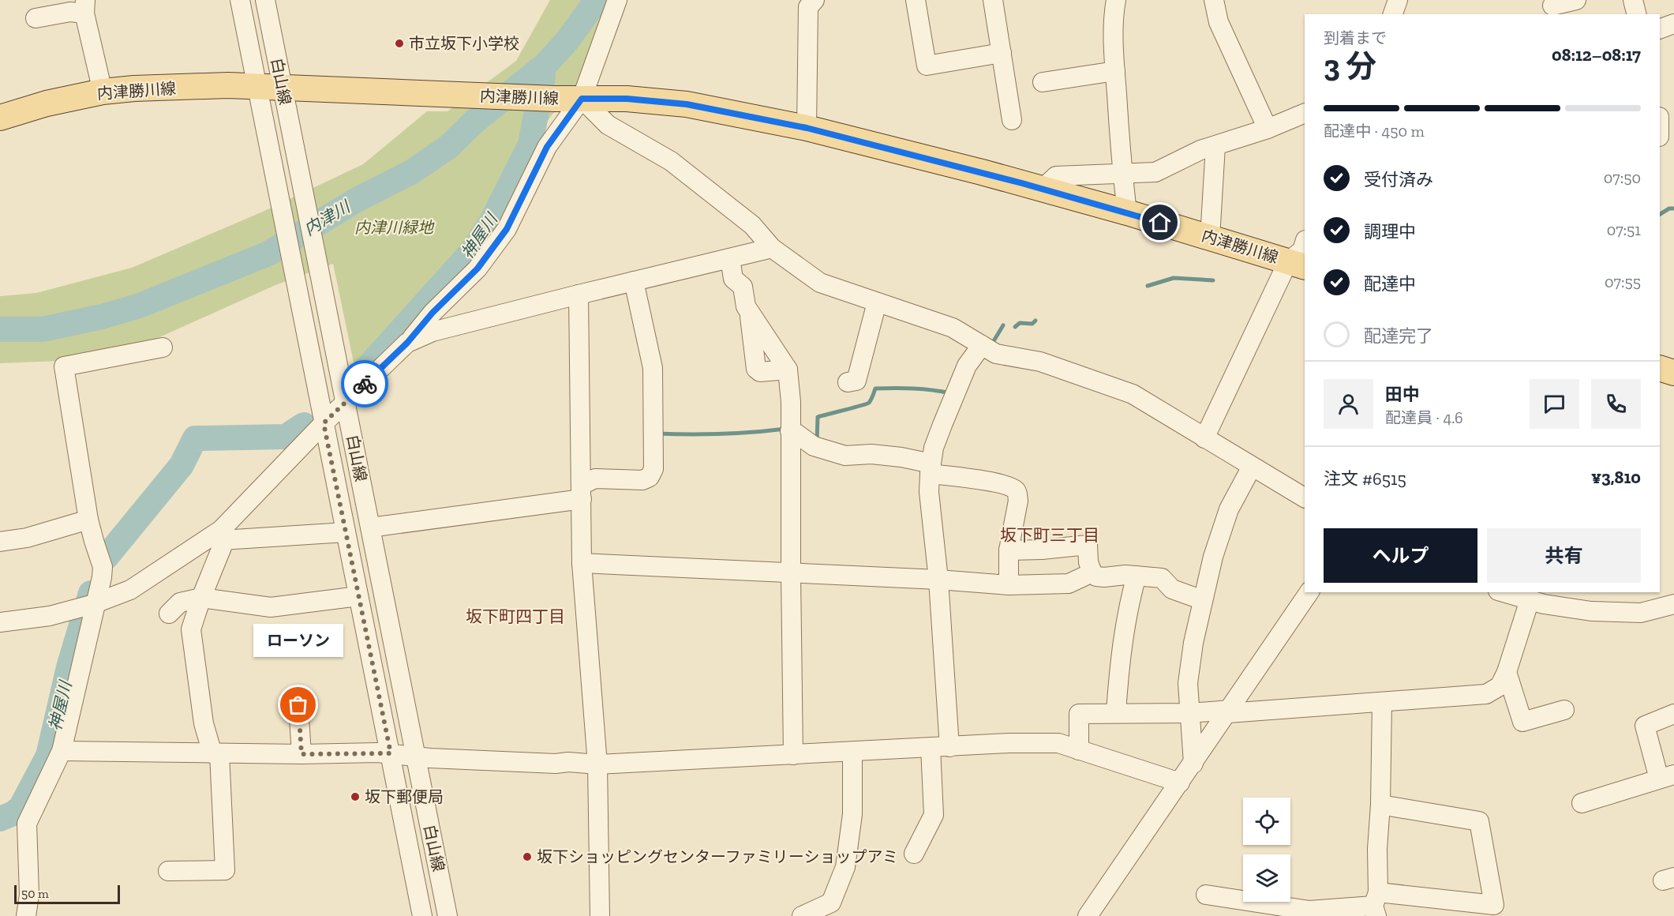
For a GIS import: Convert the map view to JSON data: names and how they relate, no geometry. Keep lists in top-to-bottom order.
{
  "streets": {
    "main road": ["内津勝川線"],
    "street": ["白山線"]
  },
  "crossings": [
    ["白山線", "内津勝川線"]
  ],
  "districts": ["坂下町三丁目", "坂下町四丁目"],
  "water": ["内津川", "神屋川"],
  "parks": ["内津川緑地"],
  "places": [
    "市立坂下小学校",
    "ローソン",
    "坂下郵便局",
    "坂下ショッピングセンターファミリーショップアミ"
  ],
  "scale_bar": "50 m",
  "page": {
    "heading": ["3 分", "到着まで", "08:12–08:17"],
    "panel": [
      "田中",
      "配達員 · 4.6",
      "注文 #6515",
      "¥3,810"
    ],
    "bar": "配達中 · 450 m",
    "list": [
      ["受付済み", "07:50"],
      ["調理中", "07:51"],
      ["配達中", "07:55"],
      "配達完了"
    ],
    "buttons": ["ヘルプ", "共有"],
    "bubble": "ローソン",
    "scale": "50 m"
  }
}
